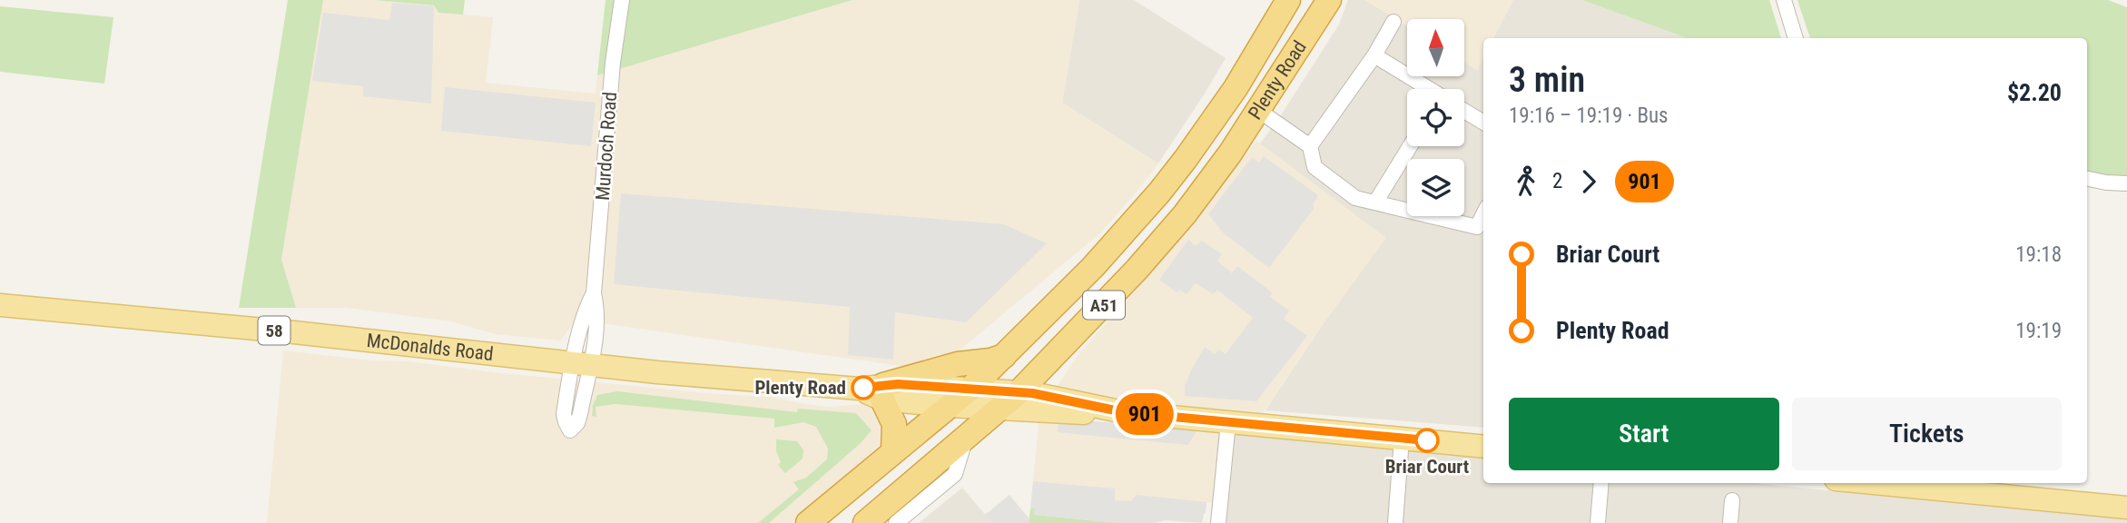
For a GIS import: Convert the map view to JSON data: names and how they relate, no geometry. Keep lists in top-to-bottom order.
{
  "streets": {
    "highway": ["Plenty Road", "A51"],
    "main road": ["58", "McDonalds Road"],
    "street": ["Murdoch Road"]
  },
  "crossings": [
    ["Plenty Road", "58"],
    ["Plenty Road", "McDonalds Road"],
    ["Murdoch Road", "McDonalds Road"],
    ["58", "McDonalds Road"]
  ],
  "places": ["Plenty Road", "Briar Court"],
  "lines": ["bus line 901"],
  "north": "top",
  "page": {
    "on_map": "901",
    "heading": ["3 min", "19:16 – 19:19 · Bus", "$2.20"],
    "legs": ["2", "901"],
    "list": [
      {
        "name": "Briar Court",
        "value": "19:18"
      },
      {
        "name": "Plenty Road",
        "value": "19:19"
      }
    ],
    "buttons": ["Start", "Tickets"]
  }
}
